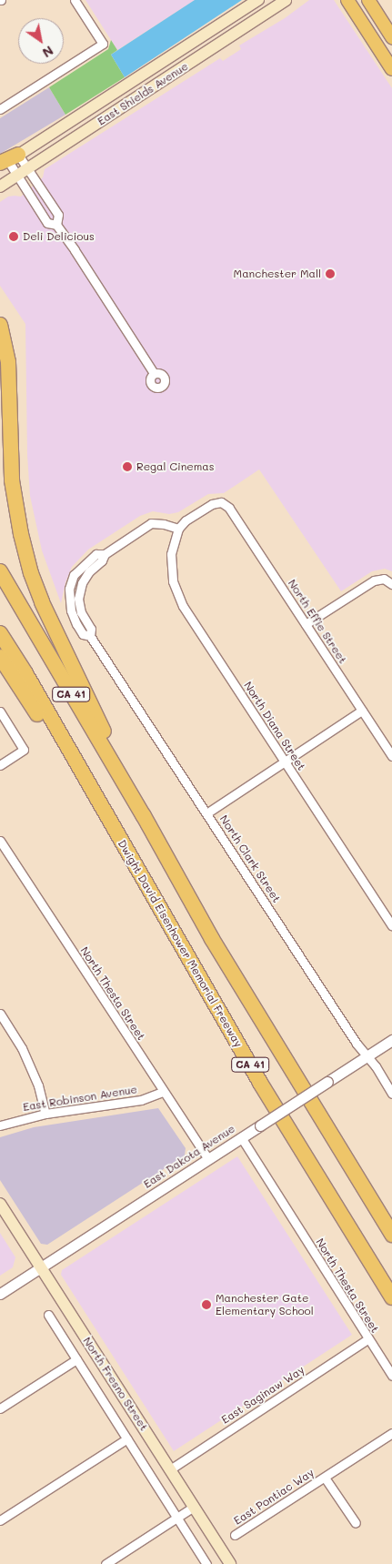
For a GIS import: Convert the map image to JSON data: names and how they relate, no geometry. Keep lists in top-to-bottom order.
{
  "streets": {
    "highway": ["CA 41", "Dwight David Eisenhower Memorial Freeway"],
    "main road": ["East Shields Avenue", "North Fresno Street"],
    "street": [
      "North Effie Street",
      "North Diana Street",
      "North Clark Street",
      "North Thesta Street",
      "East Robinson Avenue",
      "East Dakota Avenue",
      "East Saginaw Way",
      "East Pontiac Way"
    ]
  },
  "crossings": [
    ["North Effie Street", "North Diana Street"],
    ["North Clark Street", "East Dakota Avenue"],
    ["North Thesta Street", "East Robinson Avenue"],
    ["North Thesta Street", "East Dakota Avenue"],
    ["North Thesta Street", "East Saginaw Way"],
    ["East Dakota Avenue", "North Fresno Street"],
    ["North Fresno Street", "East Saginaw Way"]
  ],
  "places": [
    "Deli Delicious",
    "Manchester Mall",
    "Regal Cinemas",
    "Manchester Gate Elementary School"
  ],
  "north": "bottom right"
}
